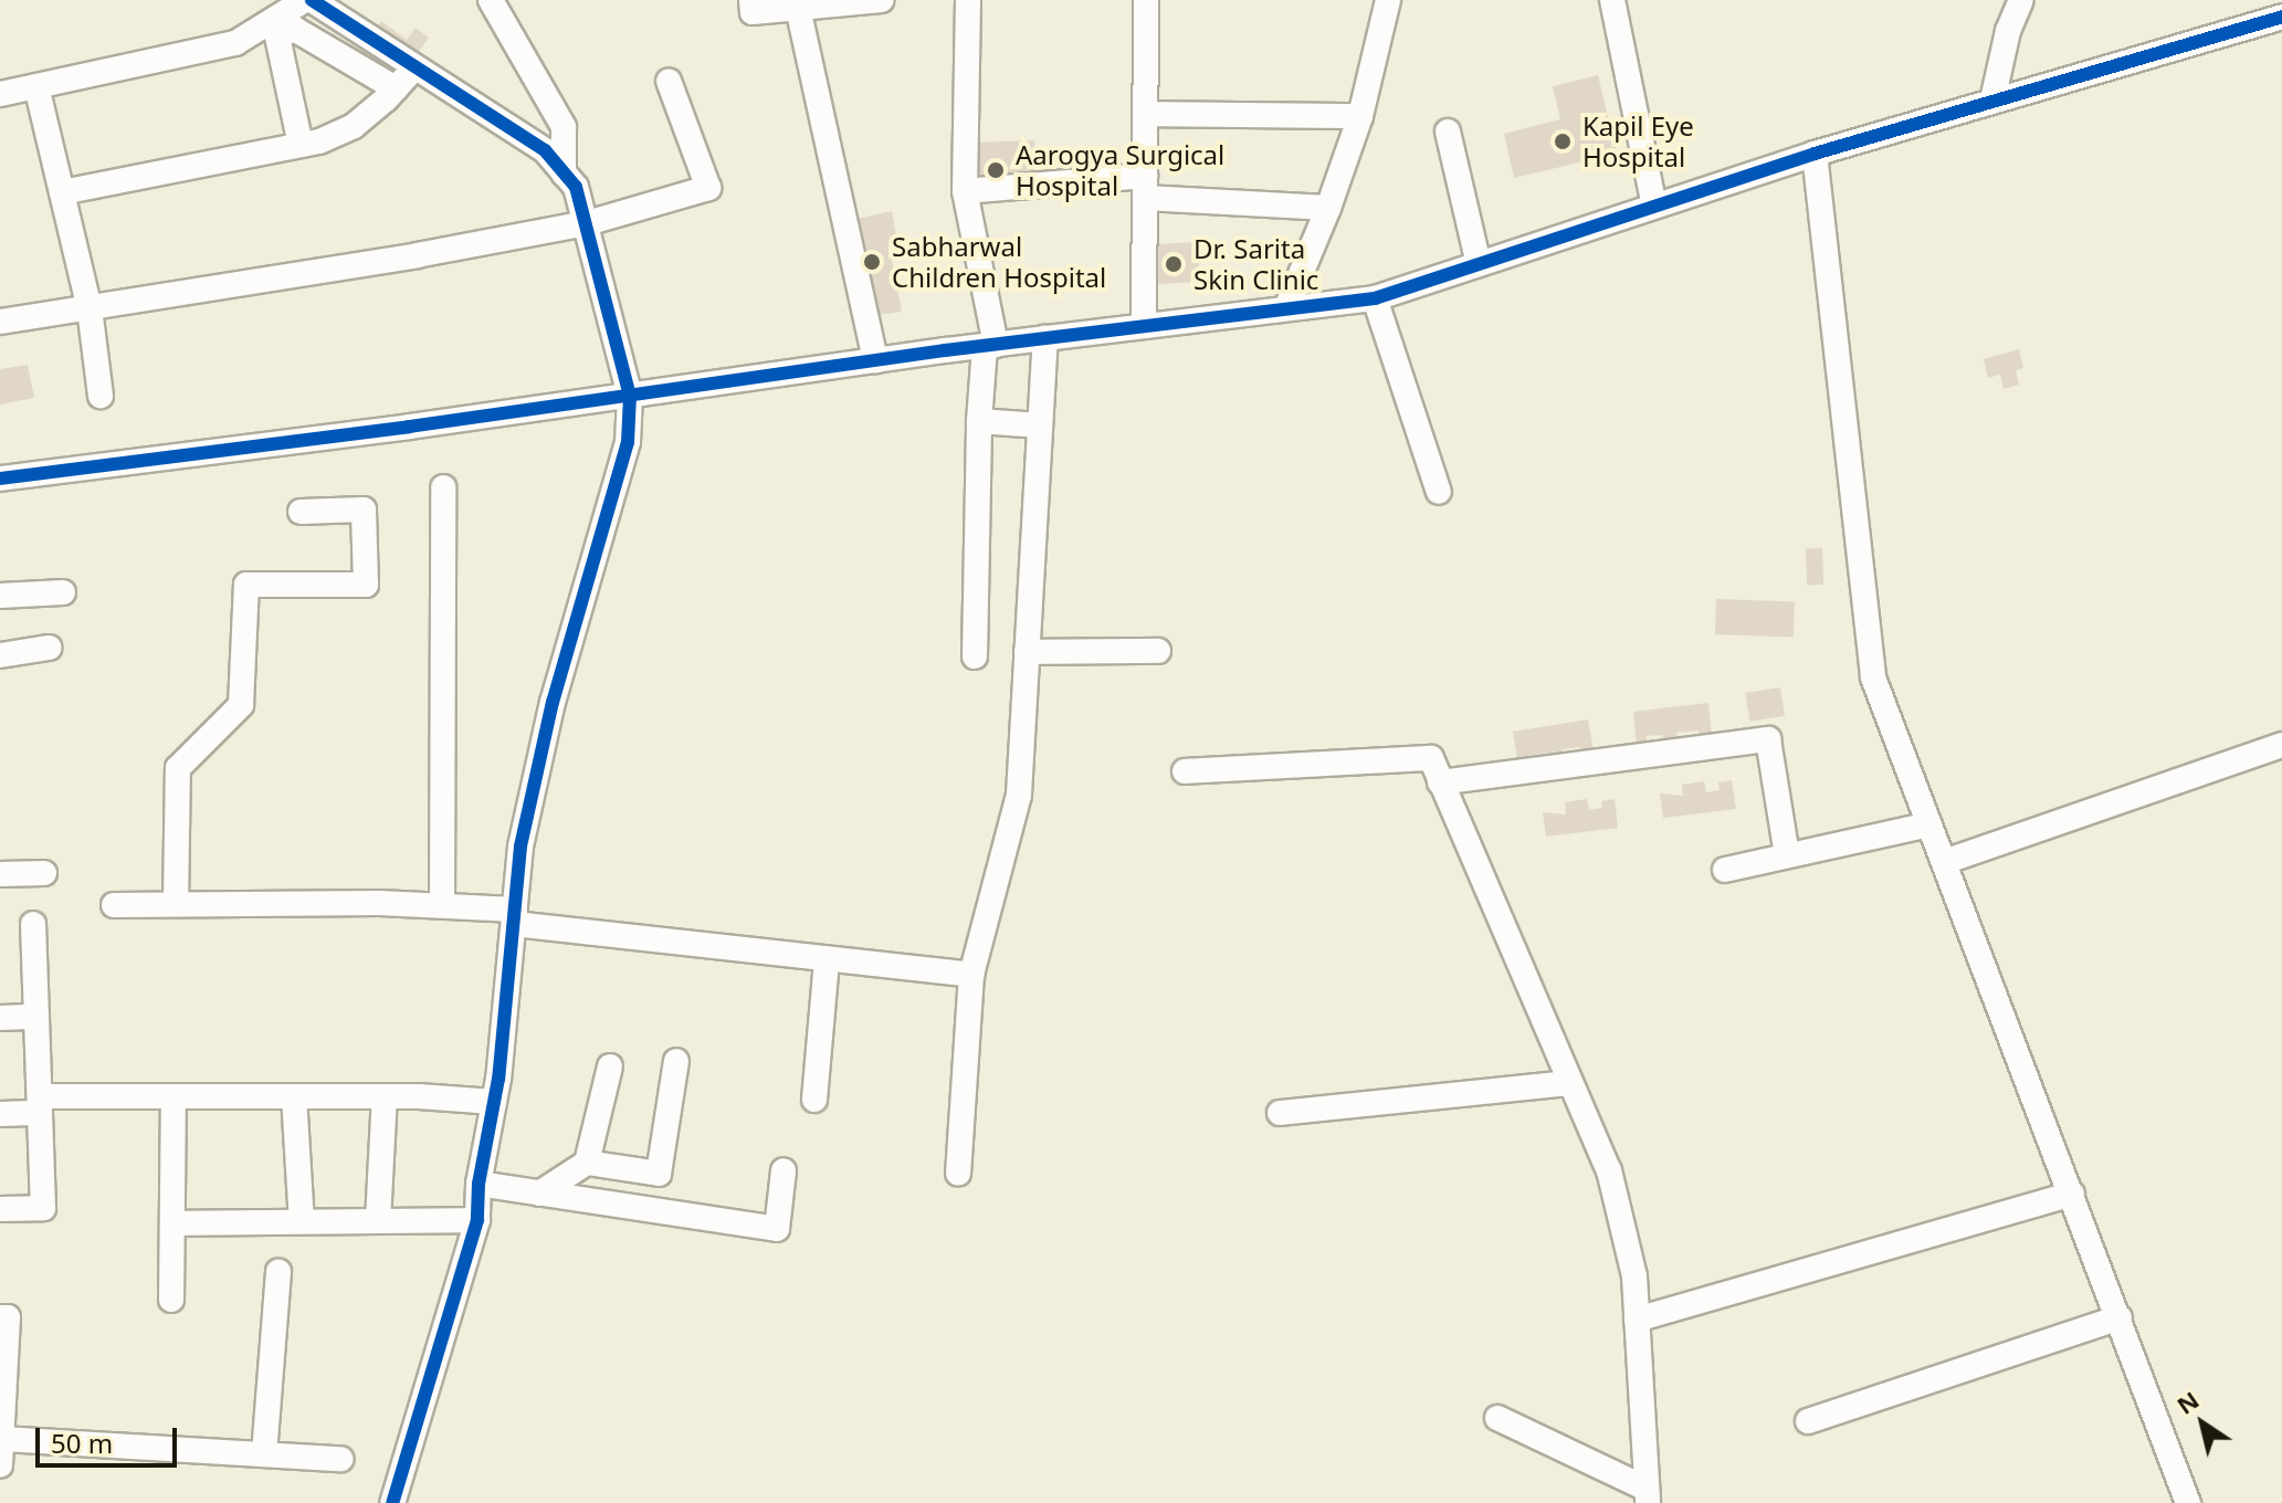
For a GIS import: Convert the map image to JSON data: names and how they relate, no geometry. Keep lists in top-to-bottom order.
{
  "places": [
    "Kapil Eye Hospital",
    "Aarogya Surgical Hospital",
    "Sabharwal Children Hospital",
    "Dr. Sarita Skin Clinic"
  ],
  "scale_bar": "50 m",
  "north": "top left"
}
